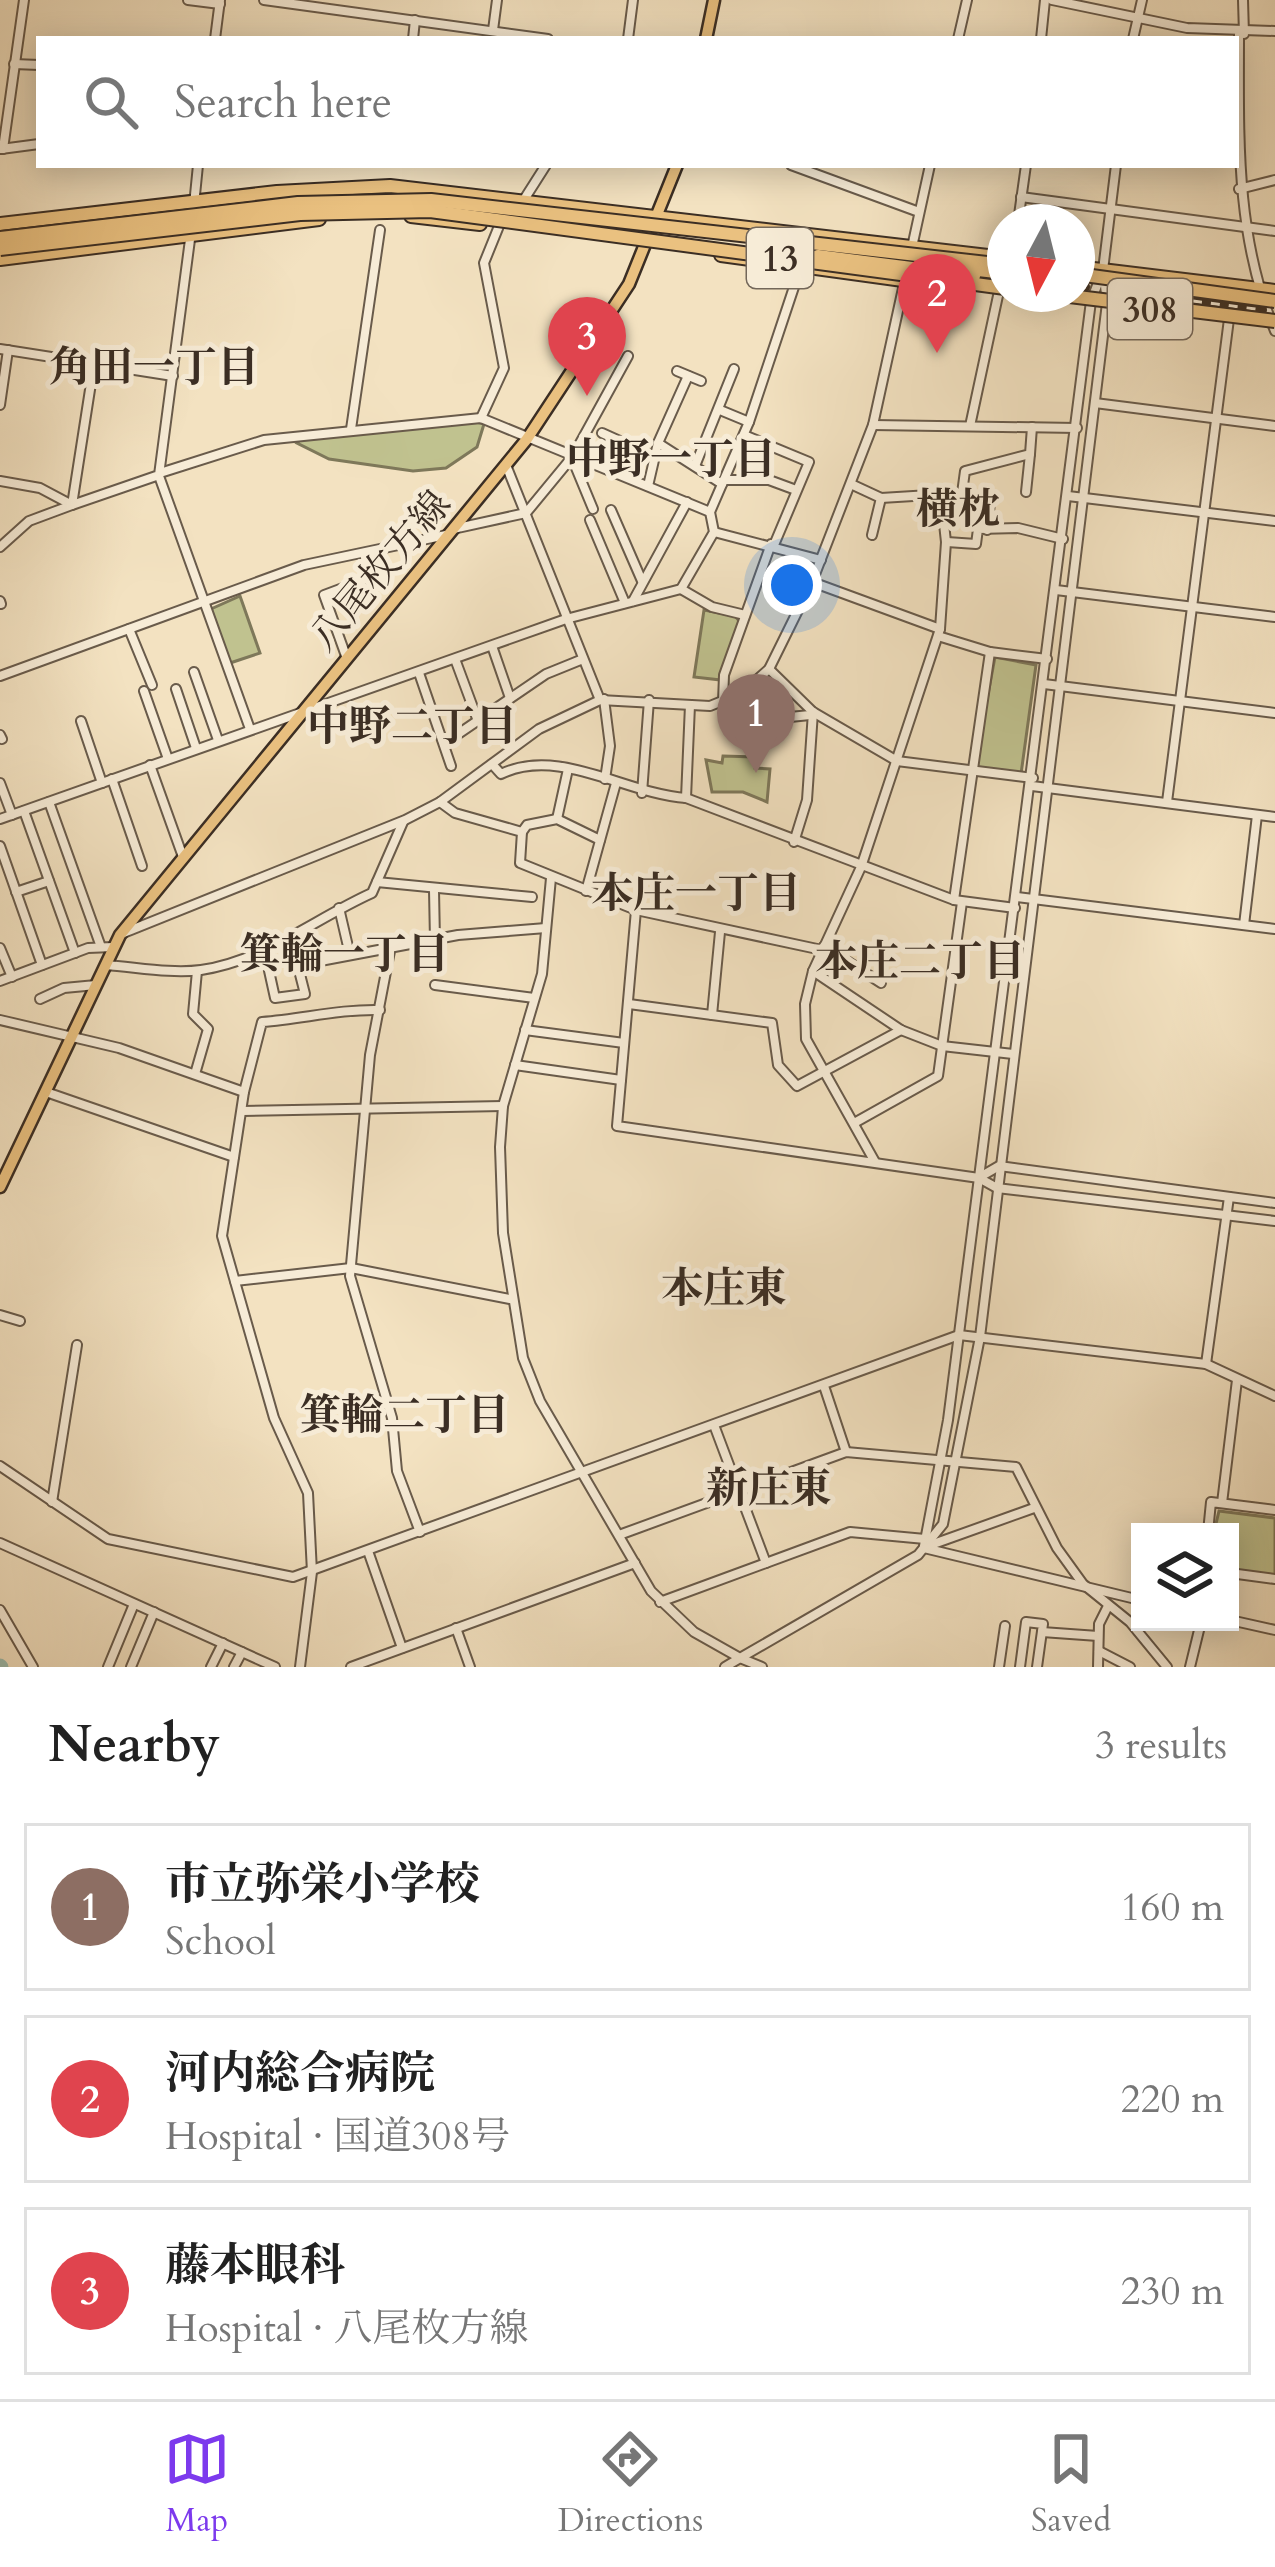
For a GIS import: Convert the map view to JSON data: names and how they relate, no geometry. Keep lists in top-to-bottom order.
{
  "streets": {
    "highway": ["13", "308"],
    "main road": ["八尾枚方線"]
  },
  "districts": [
    "角田一丁目",
    "中野一丁目",
    "横枕",
    "中野二丁目",
    "本庄一丁目",
    "箕輪一丁目",
    "本庄二丁目",
    "本庄東",
    "箕輪二丁目",
    "新庄東"
  ],
  "north": "bottom",
  "page": {
    "search": "Search here",
    "pins": ["2", "3", "1"],
    "heading": ["Nearby", "3 results"],
    "list": [
      {
        "mark": "1",
        "name": "市立弥栄小学校",
        "note": "School",
        "value": "160 m"
      },
      {
        "mark": "2",
        "name": "河内総合病院",
        "note": "Hospital · 国道308号",
        "value": "220 m"
      },
      {
        "mark": "3",
        "name": "藤本眼科",
        "note": "Hospital · 八尾枚方線",
        "value": "230 m"
      }
    ],
    "nav": ["Map", "Directions", "Saved"]
  }
}
